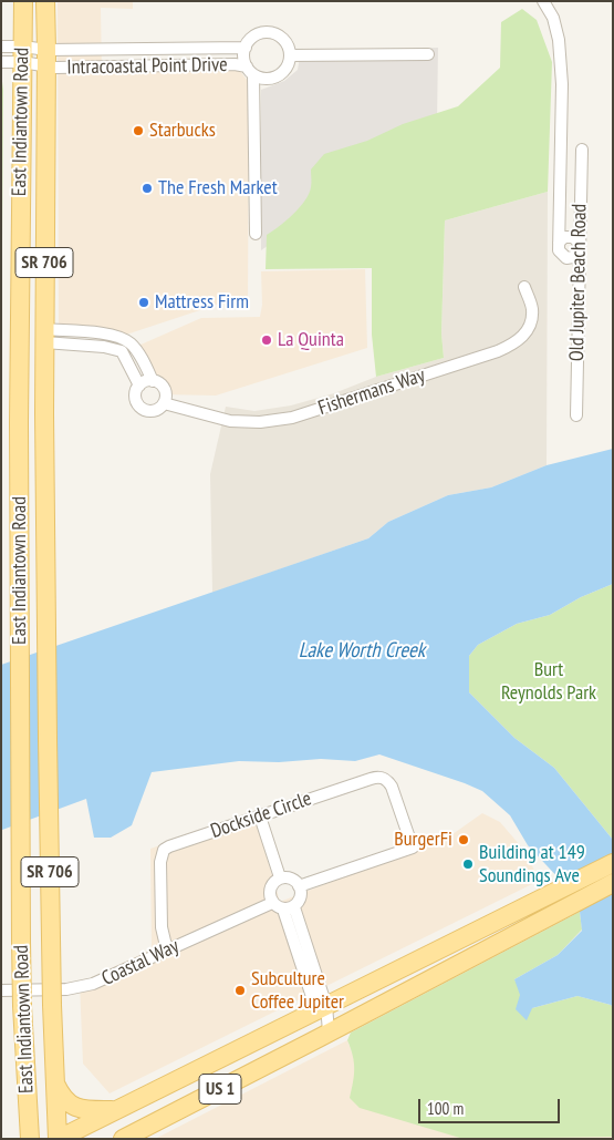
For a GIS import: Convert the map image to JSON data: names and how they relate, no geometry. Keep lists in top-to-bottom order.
{
  "streets": {
    "main road": ["East Indiantown Road", "SR 706", "US 1"],
    "street": [
      "Intracoastal Point Drive",
      "Old Jupiter Beach Road",
      "Fishermans Way",
      "Dockside Circle",
      "Coastal Way"
    ]
  },
  "crossings": [
    ["Intracoastal Point Drive", "East Indiantown Road"],
    ["East Indiantown Road", "Fishermans Way"],
    ["East Indiantown Road", "US 1"],
    ["Dockside Circle", "Coastal Way"]
  ],
  "water": ["Lake Worth Creek"],
  "parks": ["Burt Reynolds Park"],
  "places": [
    "Starbucks",
    "The Fresh Market",
    "Mattress Firm",
    "La Quinta",
    "BurgerFi",
    "Building at 149 Soundings Ave",
    "Subculture Coffee Jupiter"
  ],
  "scale_bar": "100 m"
}
